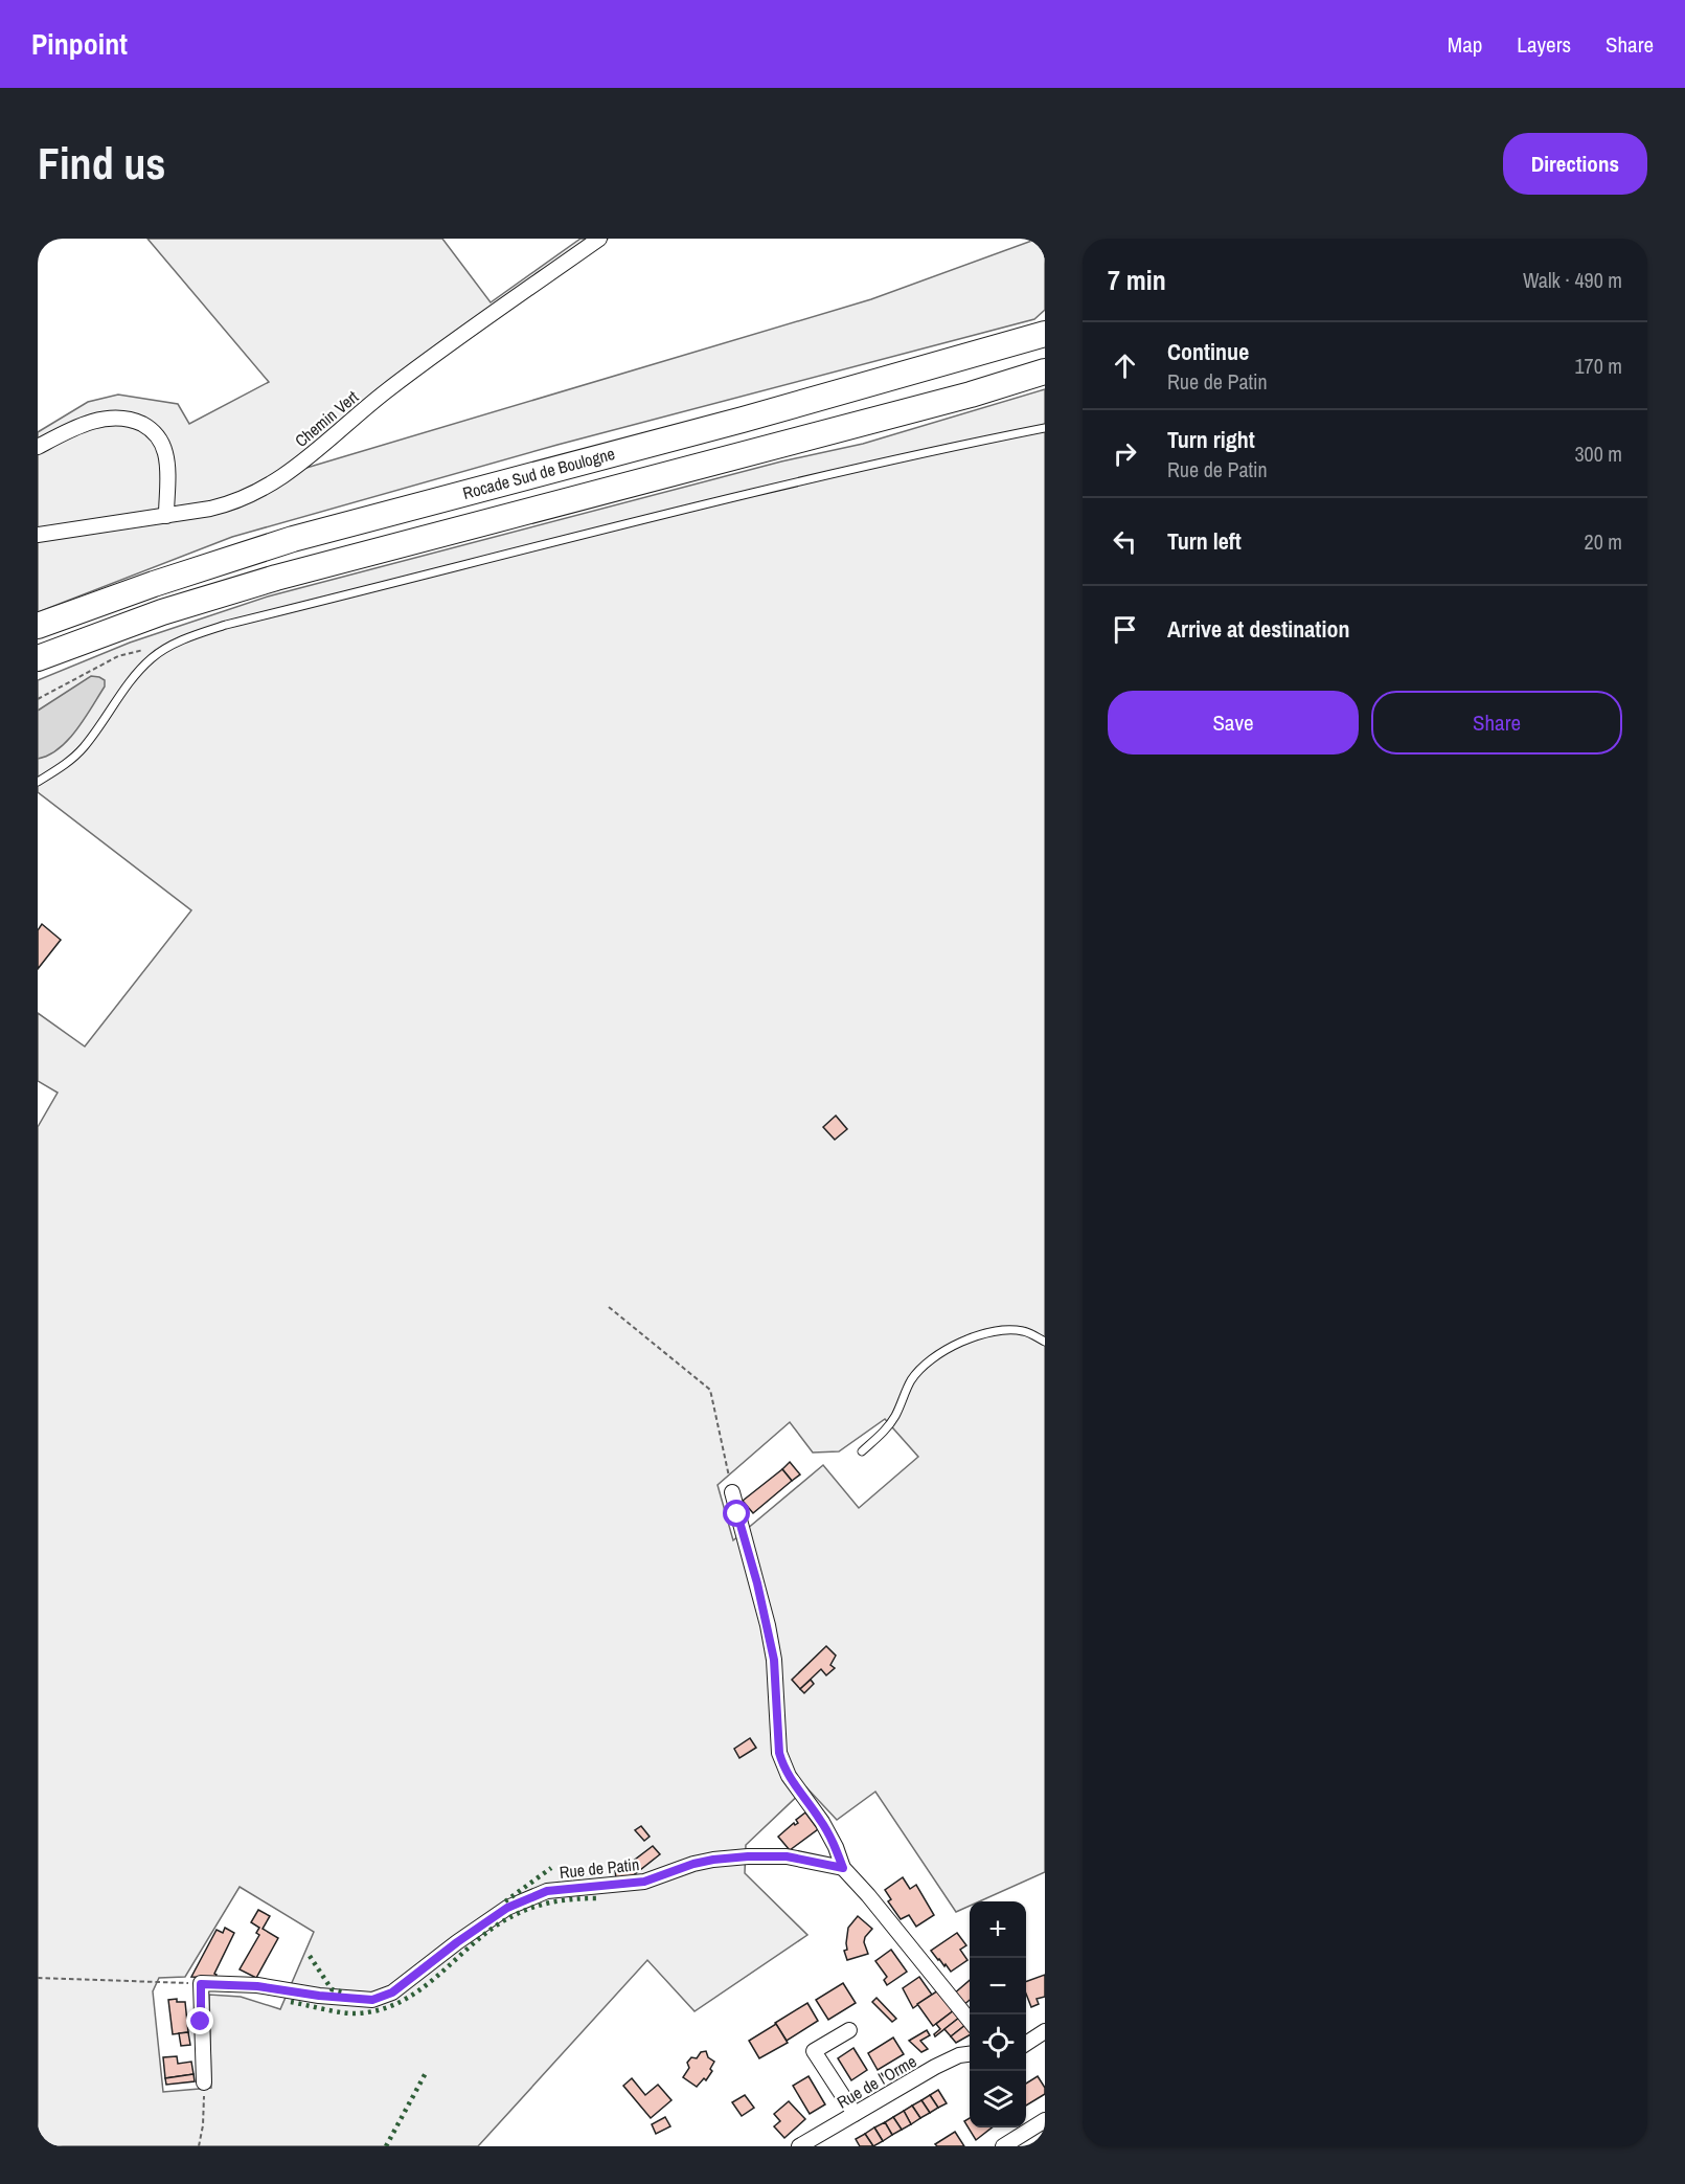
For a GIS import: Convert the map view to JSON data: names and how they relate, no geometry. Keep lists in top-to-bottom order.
{
  "streets": {
    "highway": ["Rocade Sud de Boulogne"],
    "street": ["Chemin Vert", "Rue de Patin", "Rue de l'Orme"]
  },
  "page": {
    "header": "Pinpoint",
    "nav": ["Map", "Layers", "Share"],
    "buttons": [
      "Directions",
      ["Save", "Share"]
    ],
    "title": "Find us",
    "heading": ["7 min", "Walk · 490 m"],
    "list": [
      ["Continue", "Rue de Patin", "170 m"],
      ["Turn right", "Rue de Patin", "300 m"],
      ["Turn left", "20 m"],
      "Arrive at destination"
    ],
    "map_buttons": ["+", "−"]
  }
}
